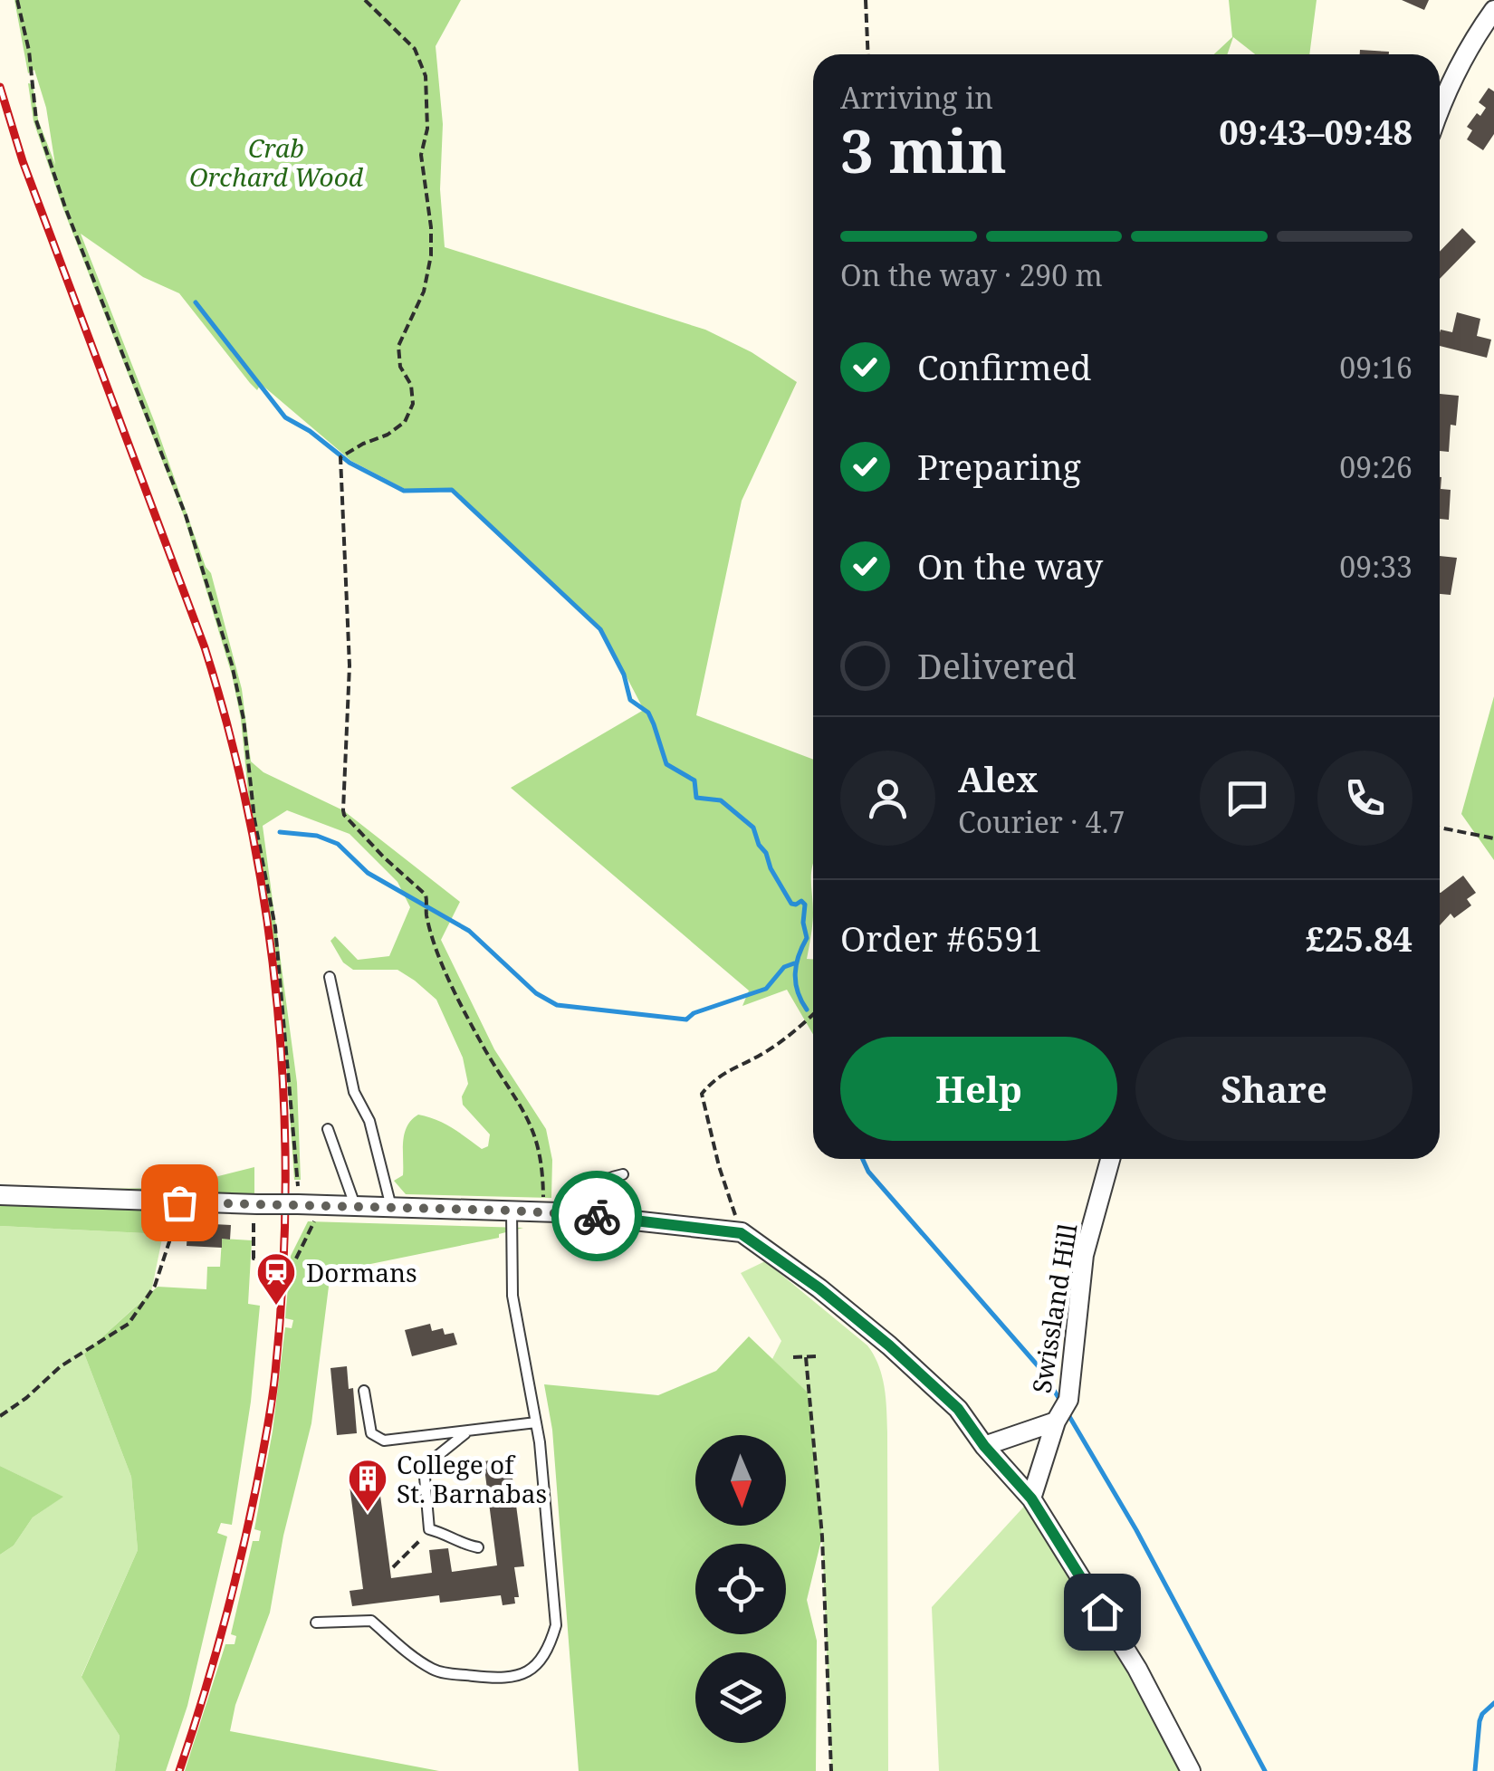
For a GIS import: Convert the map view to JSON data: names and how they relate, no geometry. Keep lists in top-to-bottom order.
{
  "streets": {
    "street": ["Swissland Hill"]
  },
  "parks": ["Crab Orchard Wood"],
  "places": {
    "station": ["Dormans"],
    "building": ["College of St. Barnabas"]
  },
  "north": "bottom",
  "page": {
    "heading": ["3 min", "Arriving in", "09:43–09:48"],
    "panel": [
      "Alex",
      "Courier · 4.7",
      "Order #6591",
      "£25.84"
    ],
    "bar": "On the way · 290 m",
    "list": [
      ["Confirmed", "09:16"],
      ["Preparing", "09:26"],
      ["On the way", "09:33"],
      "Delivered"
    ],
    "buttons": ["Help", "Share"]
  }
}
